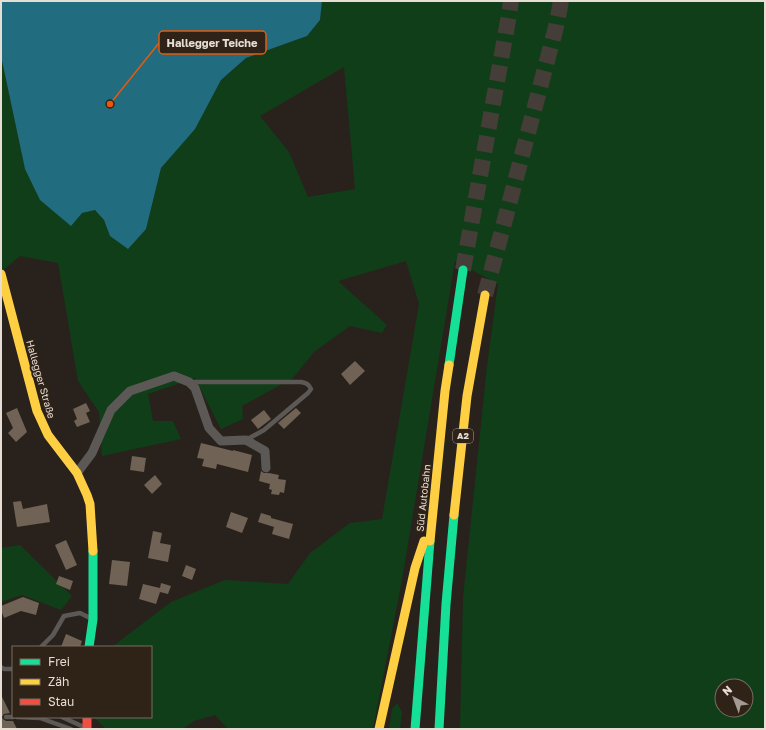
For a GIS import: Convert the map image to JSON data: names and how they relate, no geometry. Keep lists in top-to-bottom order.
{
  "streets": {
    "main road": ["Hallegger Straße", "A2", "Süd Autobahn"]
  },
  "places": ["Hallegger Teiche"],
  "legend": ["Frei", "Zäh", "Stau"],
  "north": "top left"
}
